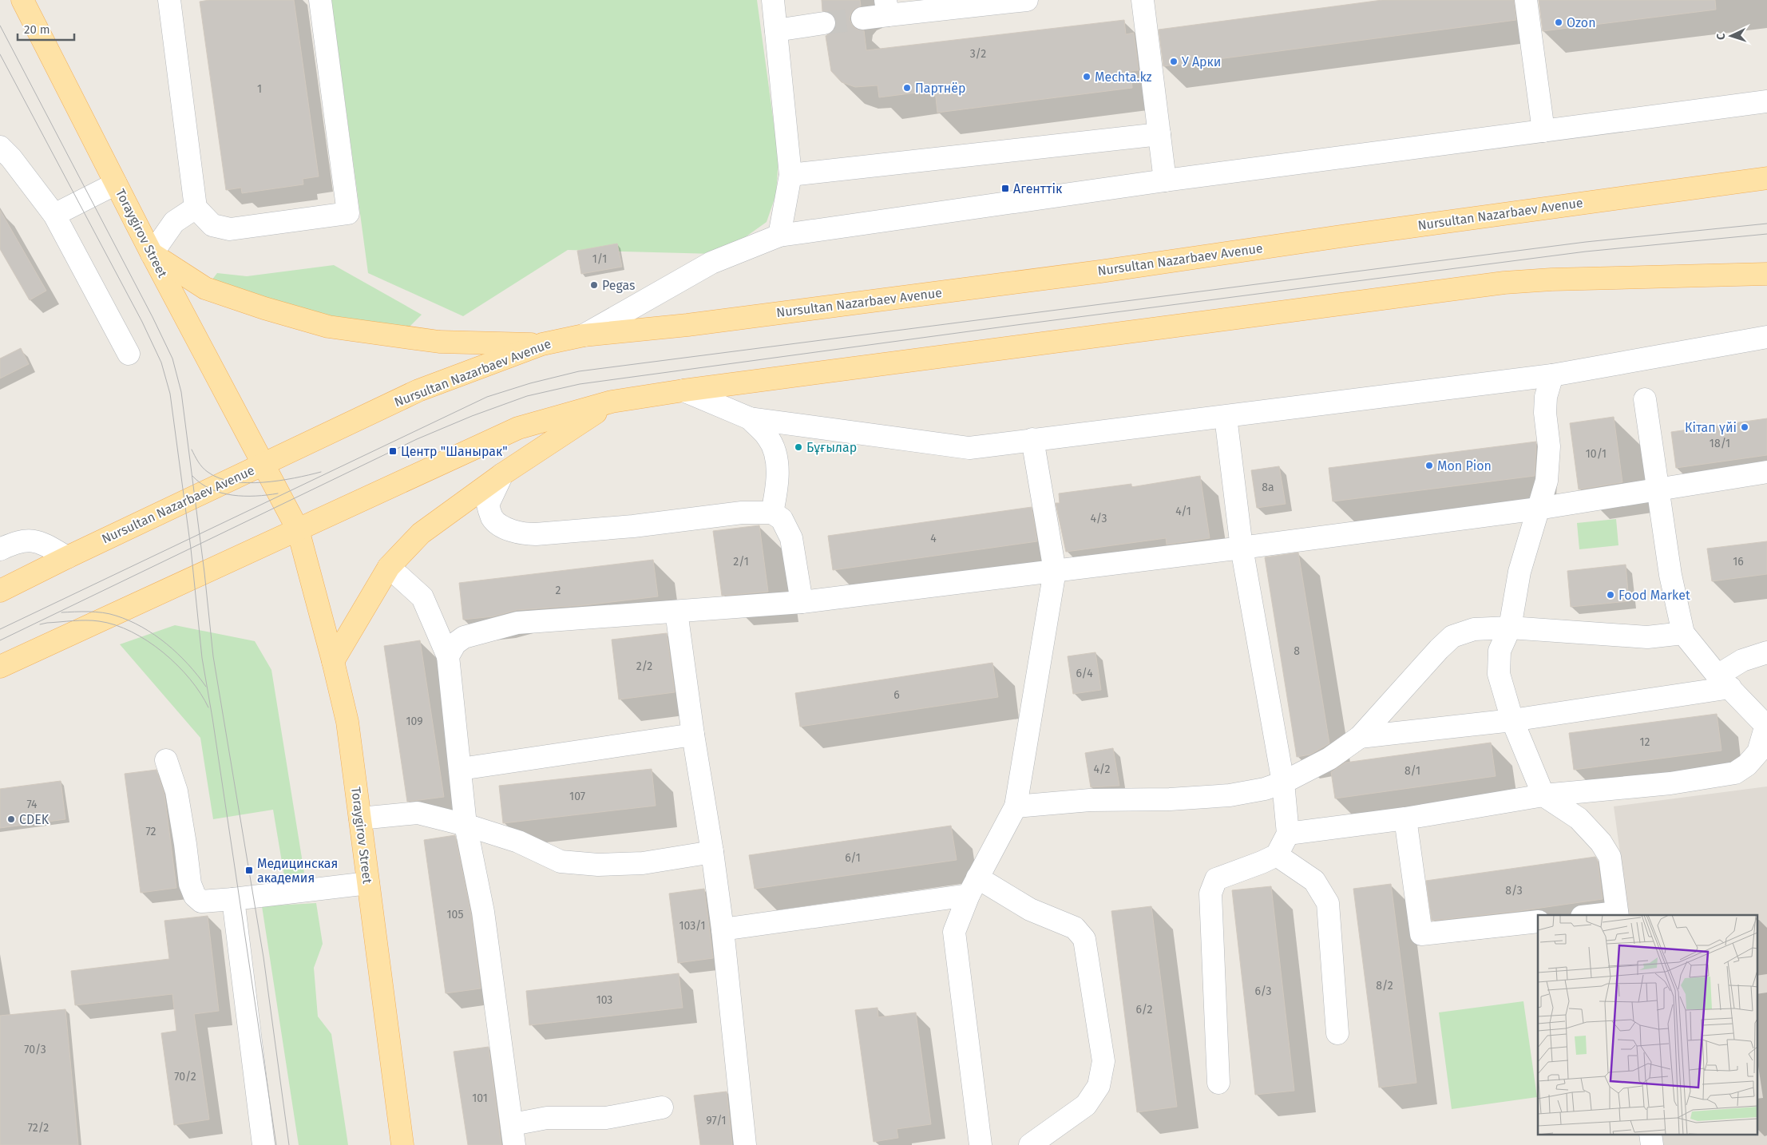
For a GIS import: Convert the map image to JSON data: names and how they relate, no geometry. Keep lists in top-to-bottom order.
{
  "streets": {
    "main road": ["Nursultan Nazarbaev Avenue", "Toraygirov Street"]
  },
  "crossings": [
    ["Nursultan Nazarbaev Avenue", "Toraygirov Street"]
  ],
  "places": {
    "other": [
      "Ozon",
      "У Арки",
      "Mechta.kz",
      "Партнёр",
      "Pegas",
      "Кітап үйі",
      "Бұғылар",
      "Mon Pion",
      "Food Market",
      "CDEK"
    ],
    "transit": ["Агенттік", "Центр \"Шанырак\"", "Медицинская академия"]
  },
  "house_numbers": [
    "3/2",
    "1",
    "1/1",
    "18/1",
    "10/1",
    "8а",
    "4/1",
    "4/3",
    "4",
    "2/1",
    "16",
    "2",
    "8",
    "2/2",
    "6/4",
    "6",
    "109",
    "12",
    "4/2",
    "8/1",
    "107",
    "74",
    "72",
    "6/1",
    "8/3",
    "105",
    "103/1",
    "8/2",
    "6/3",
    "103",
    "6/2",
    "70/3",
    "70/2",
    "101",
    "97/1",
    "72/2"
  ],
  "scale_bar": "20 m",
  "north": "left"
}
